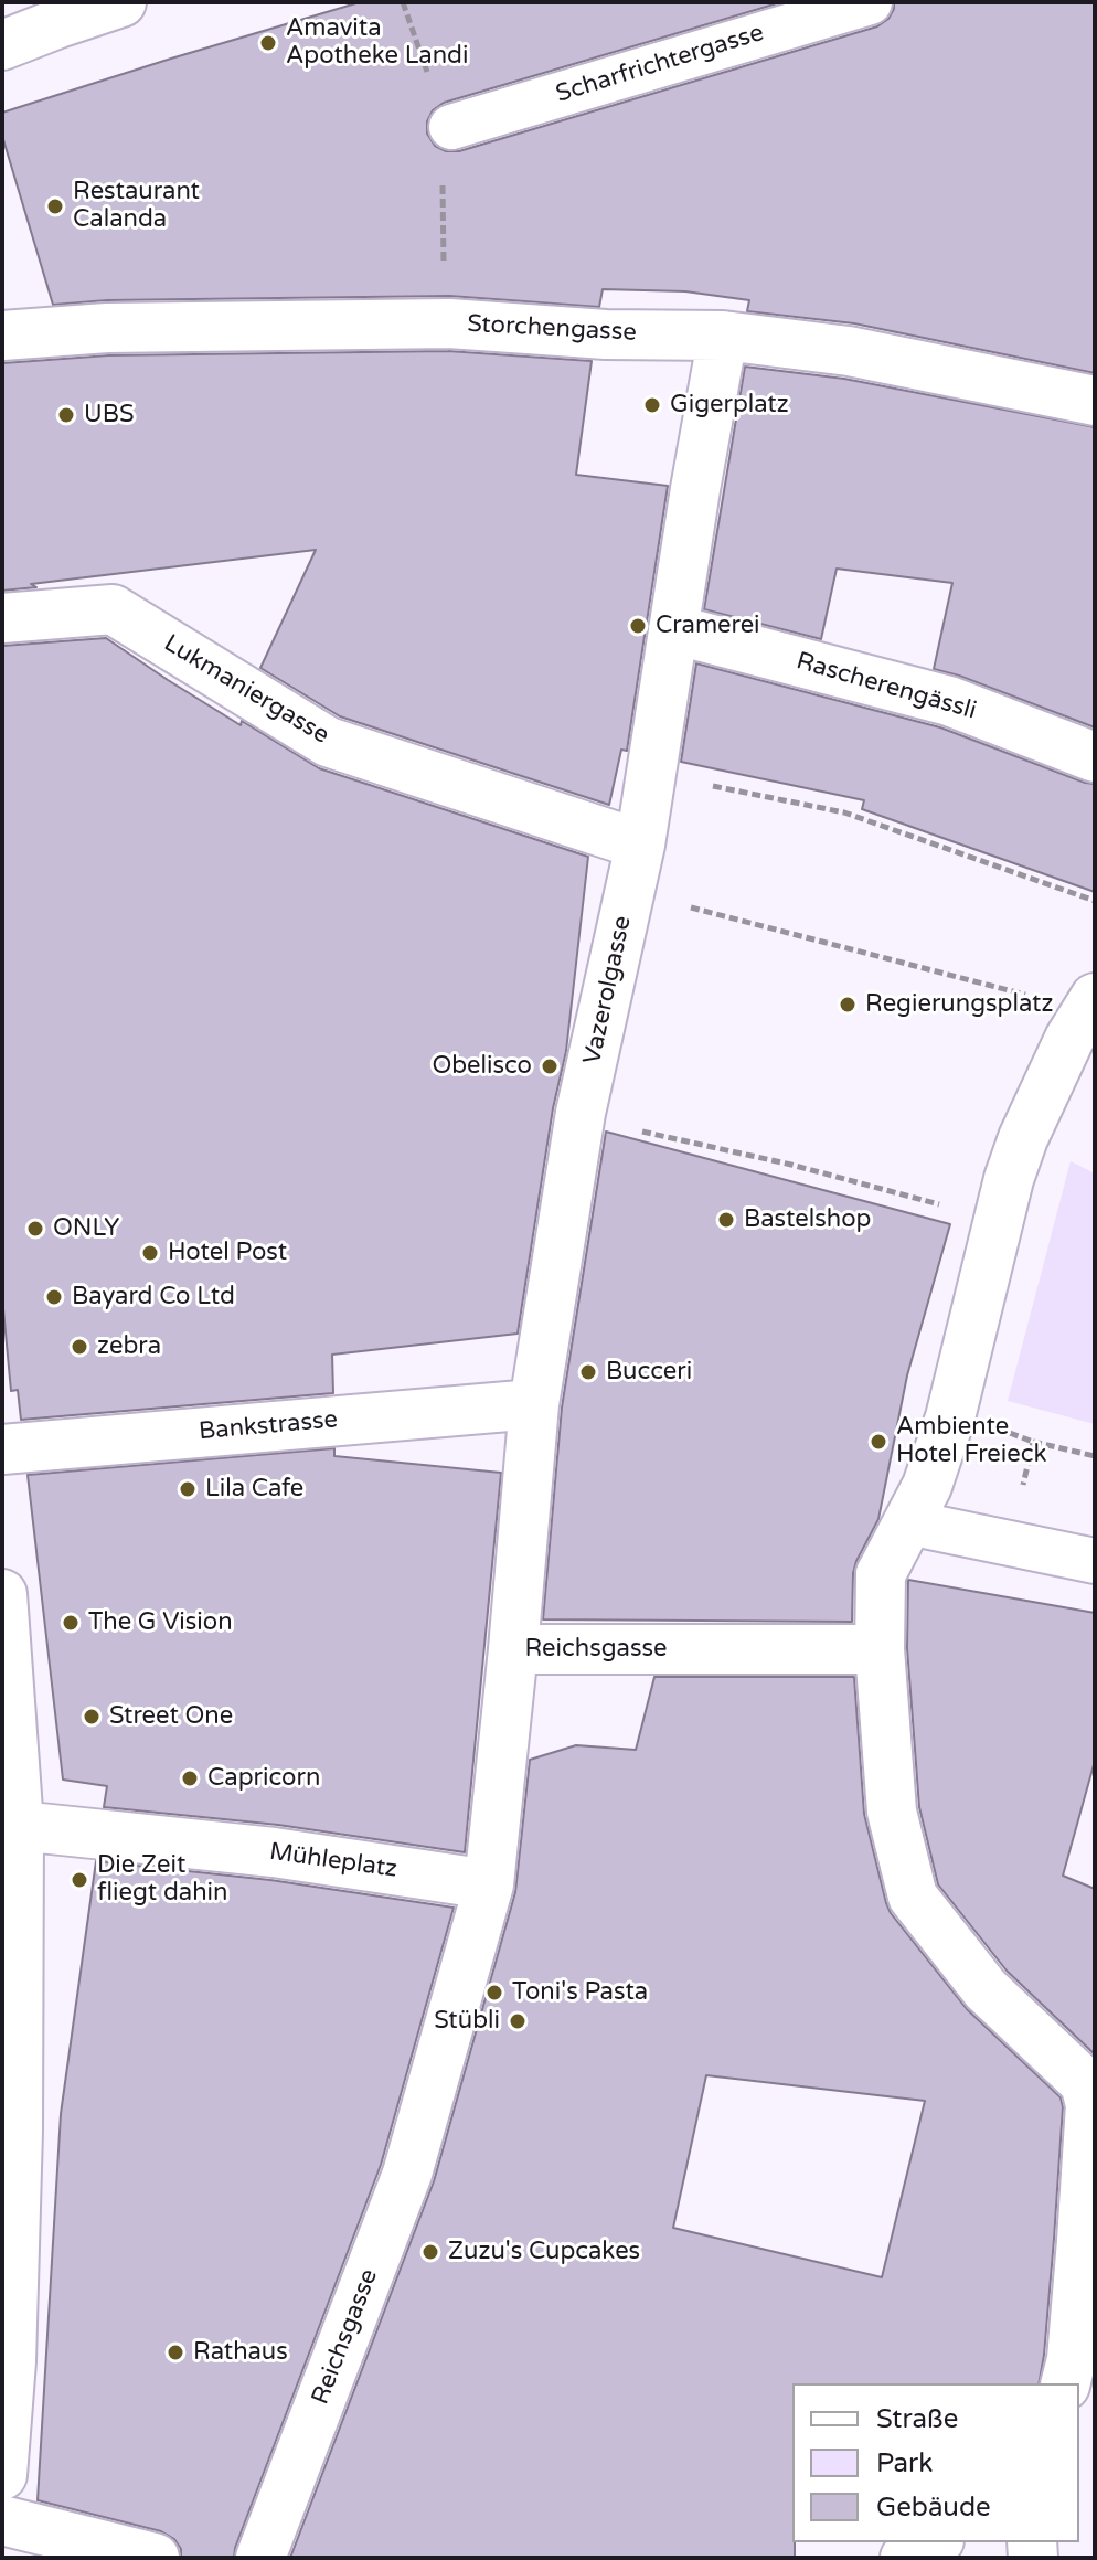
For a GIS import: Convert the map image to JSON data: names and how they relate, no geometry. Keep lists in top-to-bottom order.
{
  "streets": {
    "street": [
      "Storchengasse",
      "Rascherengässli",
      "Lukmaniergasse",
      "Vazerolgasse",
      "Bankstrasse",
      "Reichsgasse",
      "Mühleplatz"
    ],
    "lane": ["Scharfrichtergasse"]
  },
  "crossings": [
    ["Storchengasse", "Vazerolgasse"],
    ["Rascherengässli", "Vazerolgasse"],
    ["Lukmaniergasse", "Vazerolgasse"],
    ["Vazerolgasse", "Bankstrasse"],
    ["Vazerolgasse", "Reichsgasse"],
    ["Reichsgasse", "Mühleplatz"]
  ],
  "places": [
    "Amavita Apotheke Landi",
    "Restaurant Calanda",
    "Gigerplatz",
    "UBS",
    "Cramerei",
    "Regierungsplatz",
    "Obelisco",
    "Bastelshop",
    "ONLY",
    "Hotel Post",
    "Bayard Co Ltd",
    "zebra",
    "Bucceri",
    "Ambiente Hotel Freieck",
    "Lila Cafe",
    "The G Vision",
    "Street One",
    "Capricorn",
    "Die Zeit fliegt dahin",
    "Toni's Pasta",
    "Stübli",
    "Zuzu's Cupcakes",
    "Rathaus"
  ],
  "legend": ["Straße", "Park", "Gebäude"]
}
